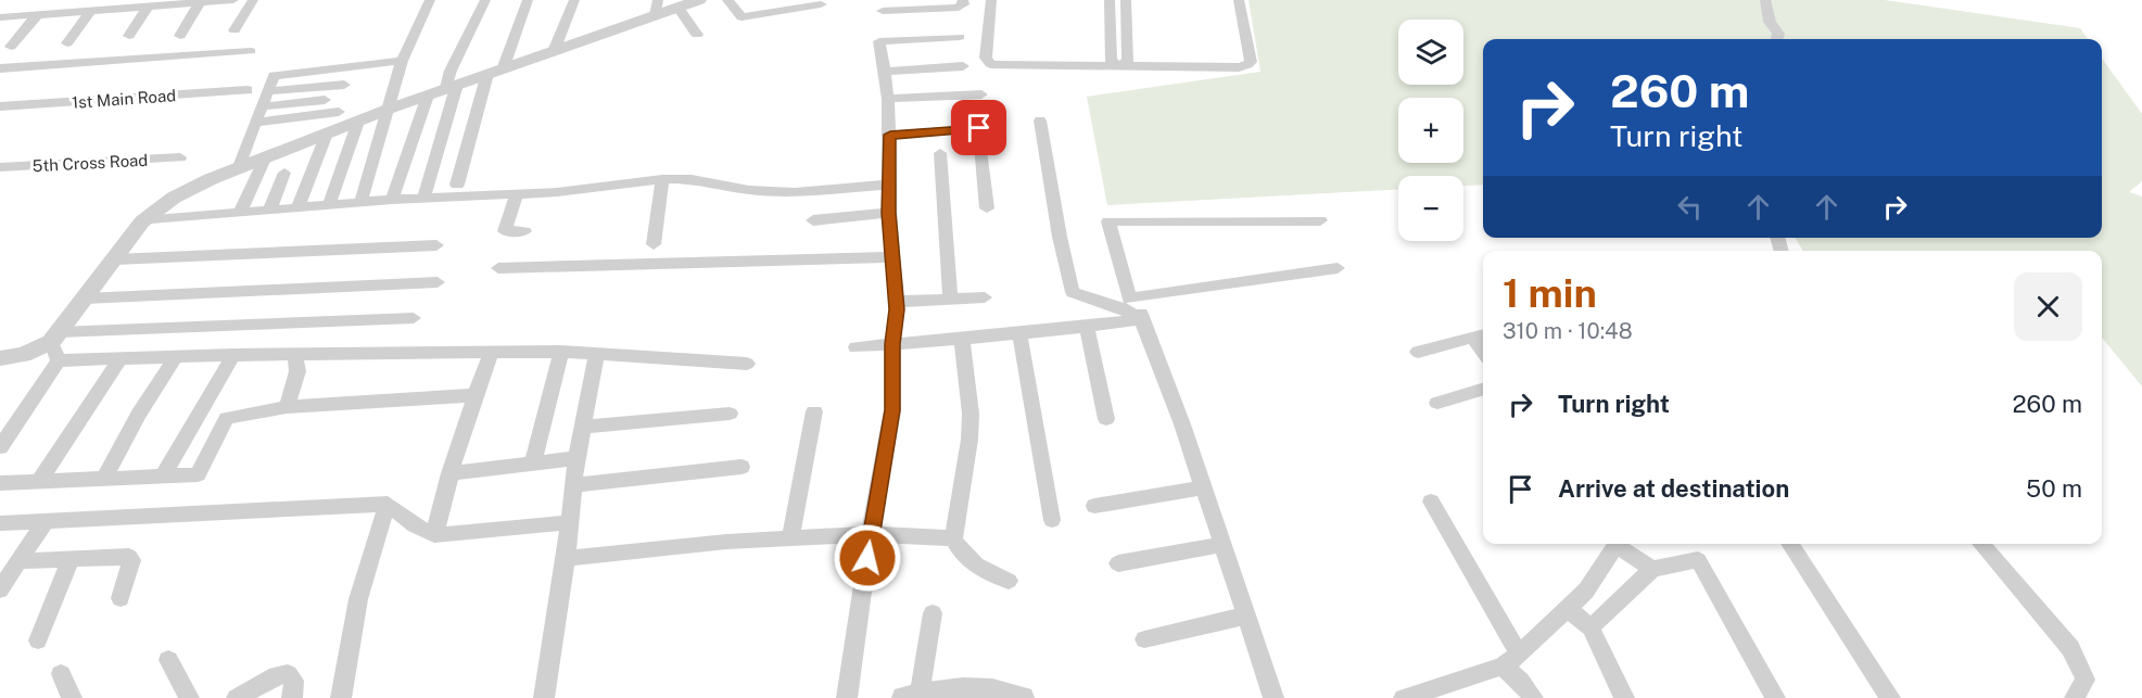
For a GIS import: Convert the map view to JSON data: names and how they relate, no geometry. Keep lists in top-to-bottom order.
{
  "streets": {
    "street": ["1st Main Road", "5th Cross Road"]
  },
  "page": {
    "map_buttons": ["+", "−"],
    "turn": ["260 m", "Turn right"],
    "heading": ["1 min", "310 m · 10:48"],
    "list": [
      {
        "name": "Turn right",
        "value": "260 m"
      },
      {
        "name": "Arrive at destination",
        "value": "50 m"
      }
    ]
  }
}
